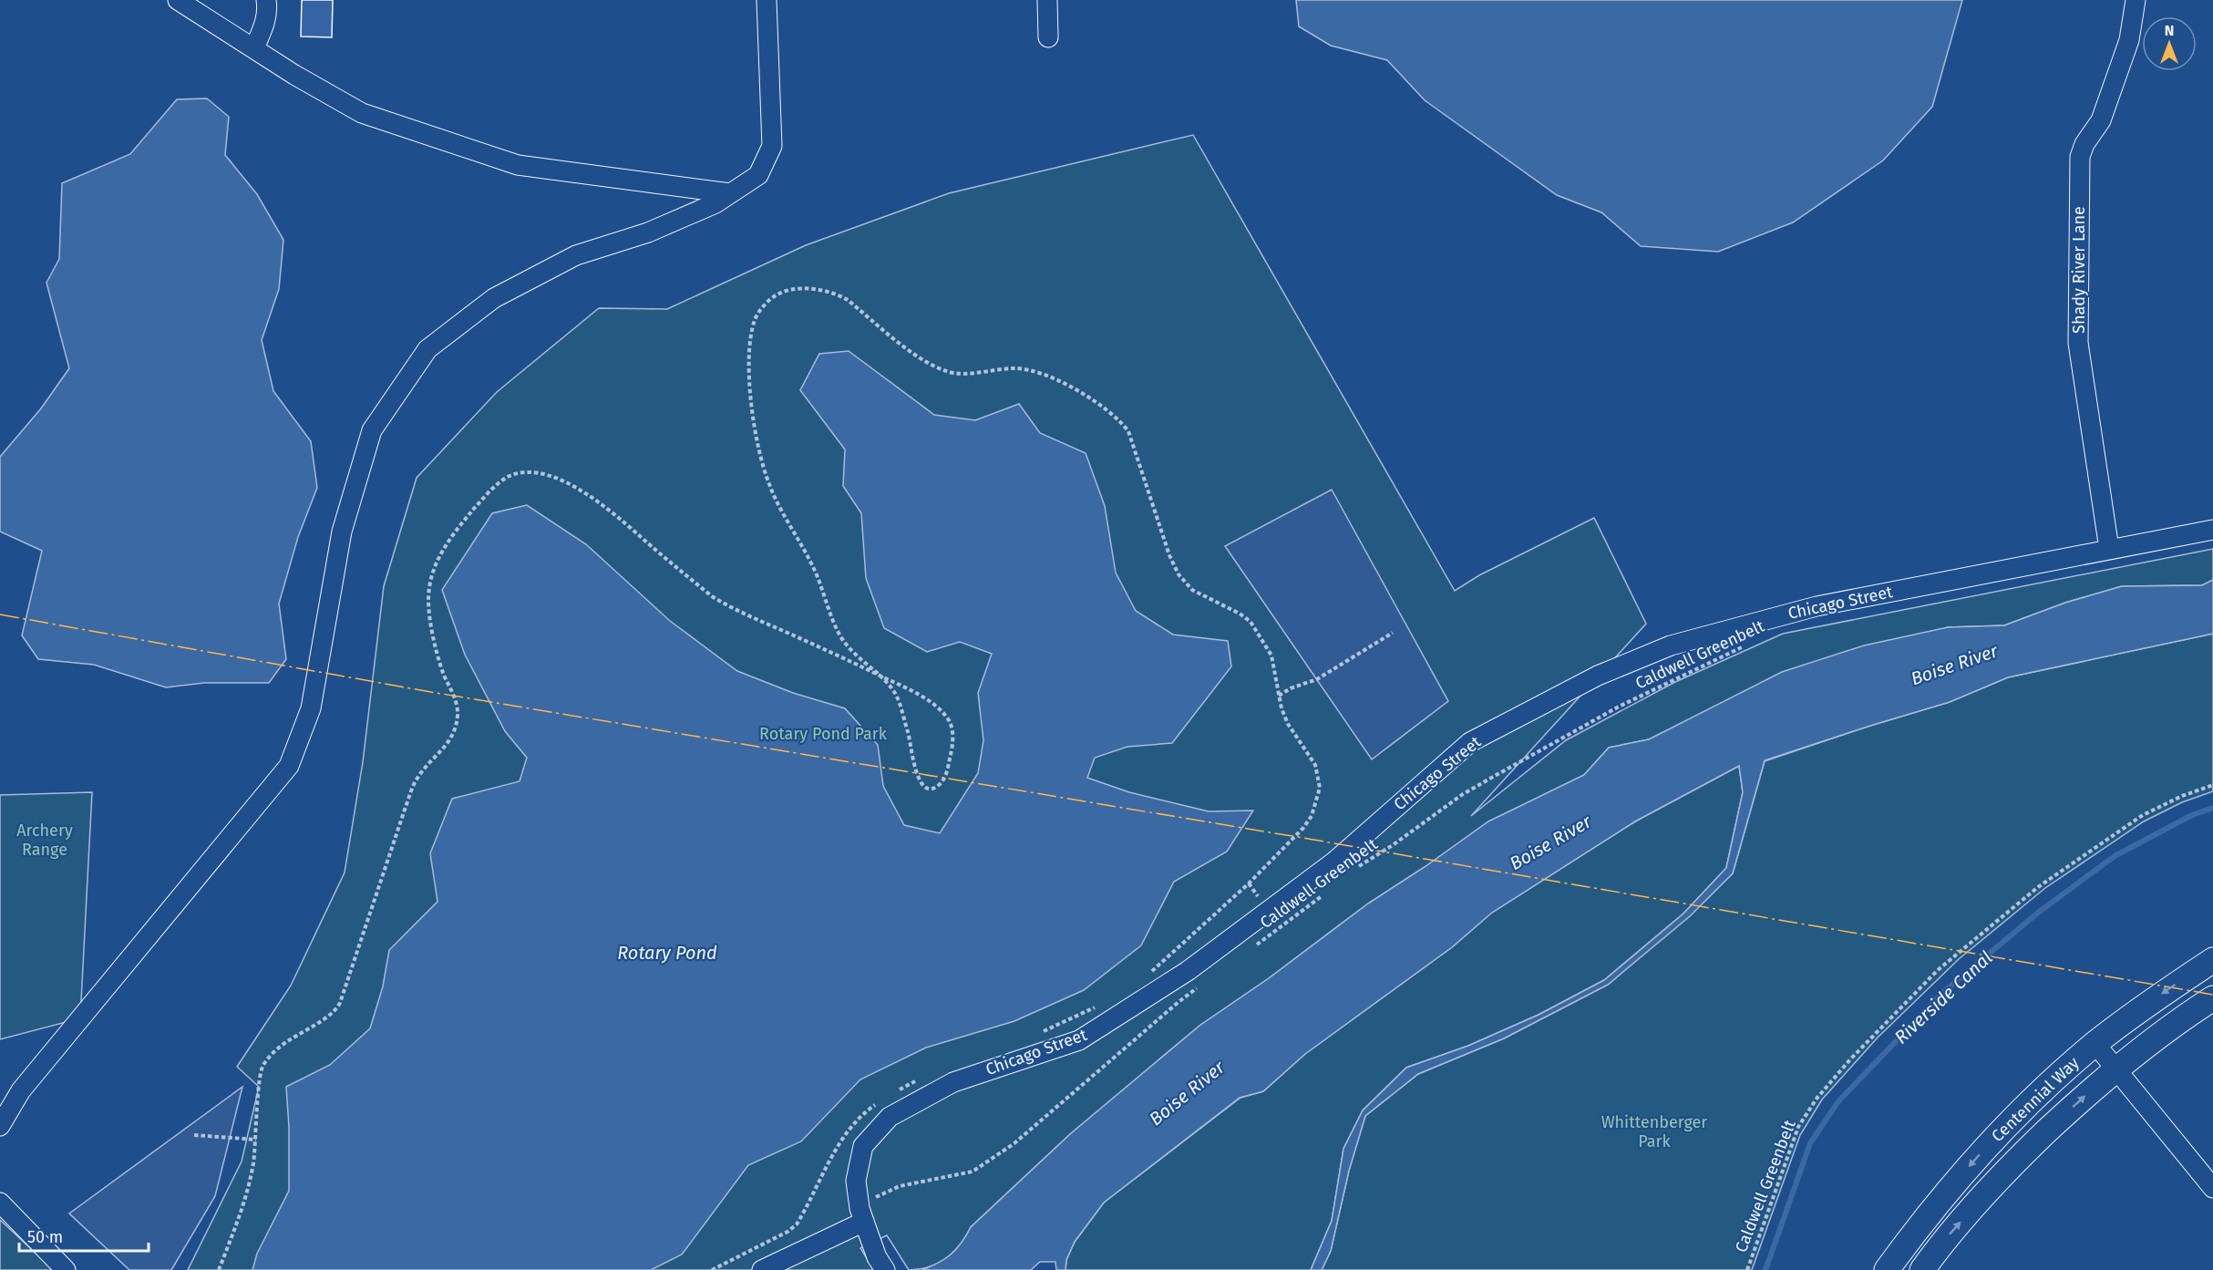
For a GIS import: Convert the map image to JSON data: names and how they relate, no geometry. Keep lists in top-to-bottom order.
{
  "streets": {
    "main road": ["Centennial Way"],
    "street": ["Shady River Lane", "Chicago Street"],
    "path": ["Caldwell Greenbelt"]
  },
  "crossings": [
    ["Shady River Lane", "Chicago Street"]
  ],
  "water": ["Boise River", "Rotary Pond", "Riverside Canal"],
  "parks": ["Rotary Pond Park", "Archery Range", "Whittenberger Park"],
  "scale_bar": "50 m",
  "north": "top"
}
